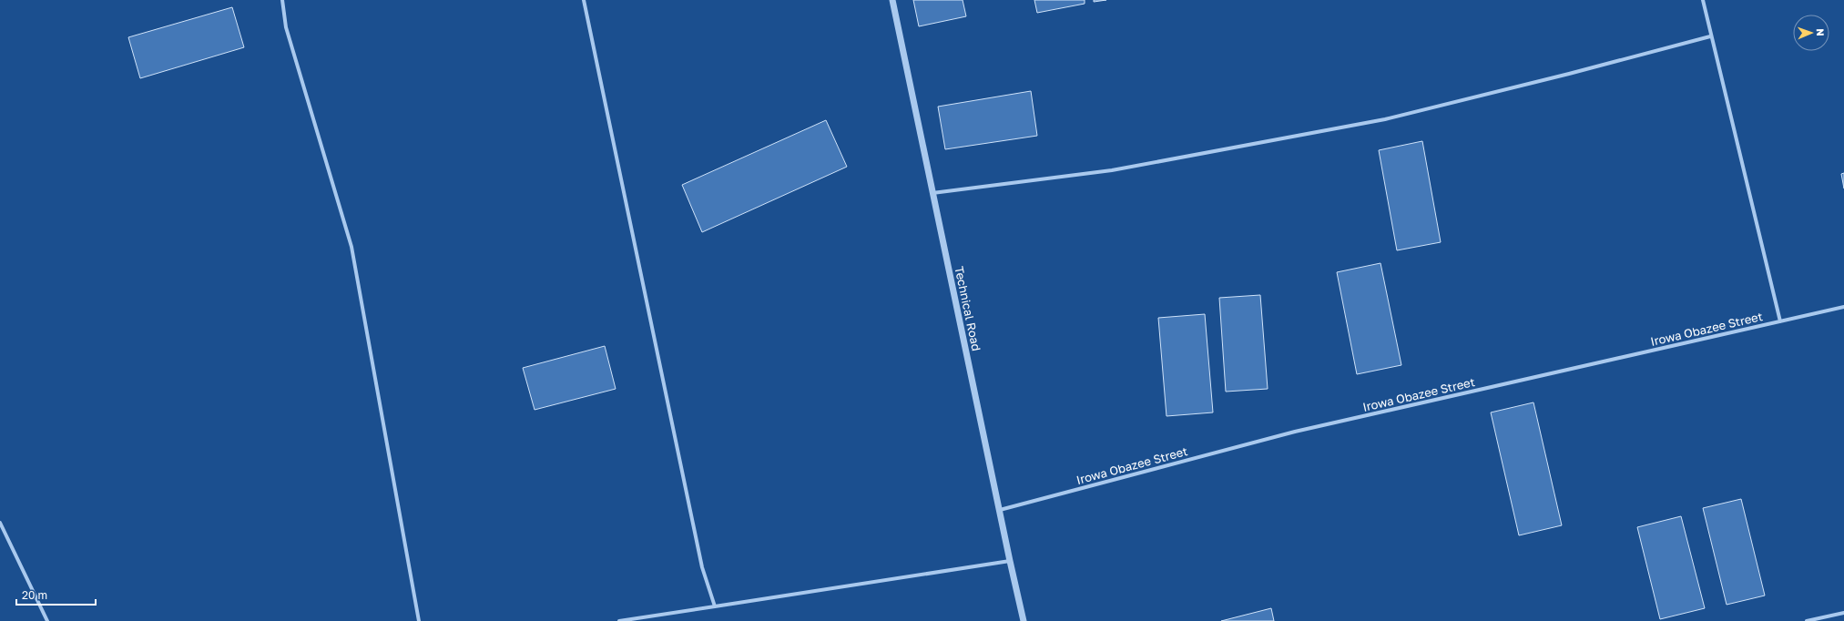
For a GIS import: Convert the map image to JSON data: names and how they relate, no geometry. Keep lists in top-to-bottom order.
{
  "streets": {
    "street": ["Technical Road", "Irowa Obazee Street"]
  },
  "crossings": [
    ["Technical Road", "Irowa Obazee Street"]
  ],
  "scale_bar": "20 m",
  "north": "right"
}
